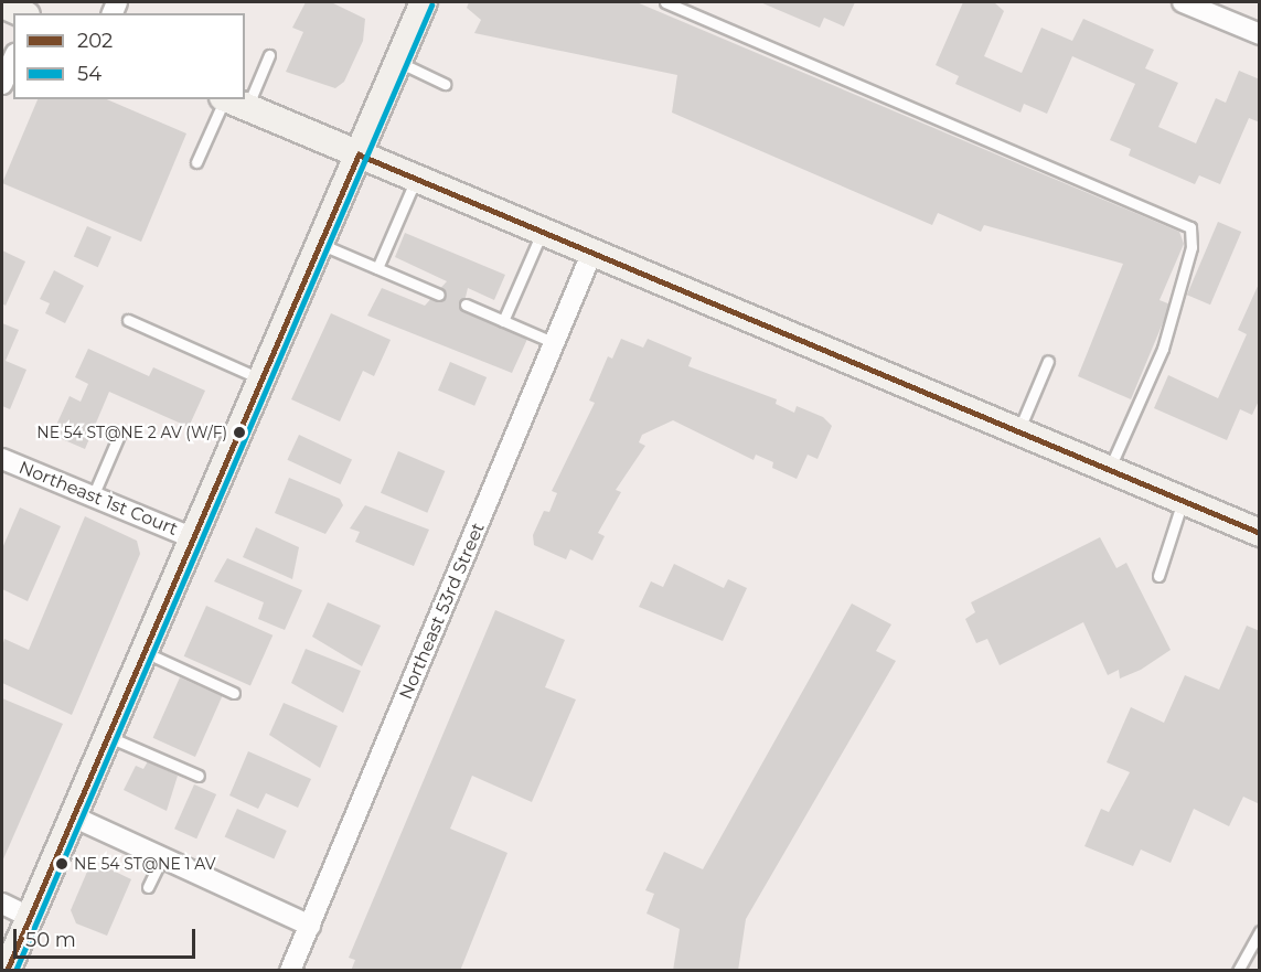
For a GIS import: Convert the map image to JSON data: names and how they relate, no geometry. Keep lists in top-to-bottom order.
{
  "streets": {
    "street": ["Northeast 1st Court", "Northeast 53rd Street"]
  },
  "places": ["NE 54 ST@NE 2 AV (W/F)", "NE 54 ST@NE 1 AV"],
  "lines": ["transit line 54", "transit line 202"],
  "legend": ["202", "54"],
  "scale_bar": "50 m"
}
